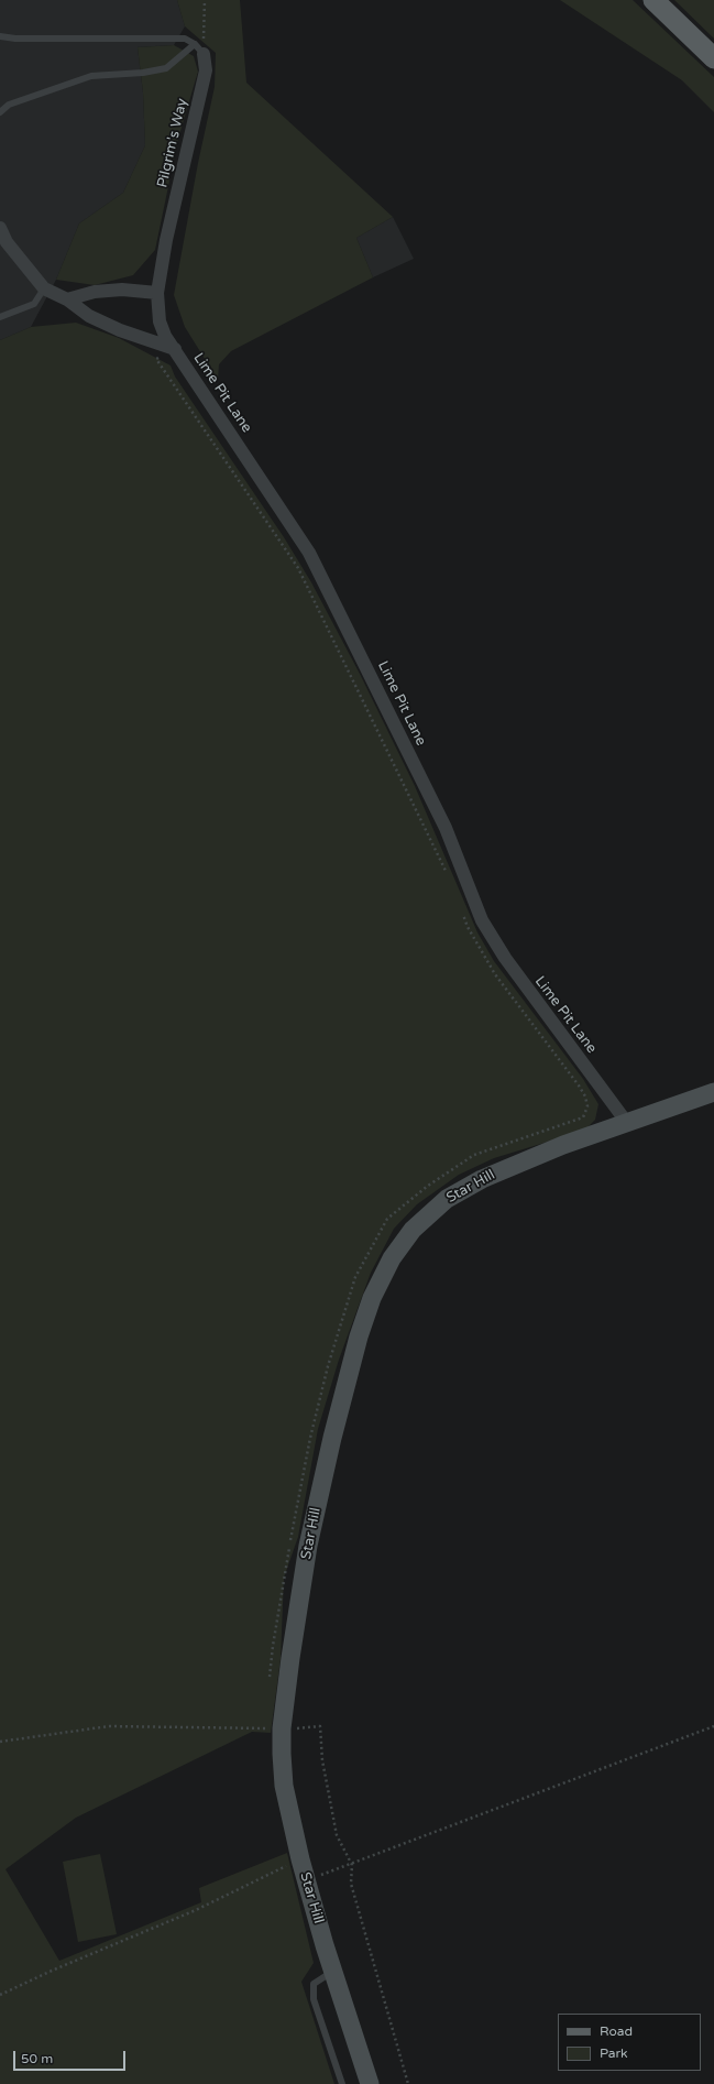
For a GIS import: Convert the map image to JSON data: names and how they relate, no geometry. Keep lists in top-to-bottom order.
{
  "streets": {
    "street": ["Pilgrim's Way", "Lime Pit Lane", "Star Hill"]
  },
  "crossings": [
    ["Pilgrim's Way", "Lime Pit Lane"],
    ["Lime Pit Lane", "Star Hill"]
  ],
  "legend": ["Road", "Park"],
  "scale_bar": "50 m"
}
